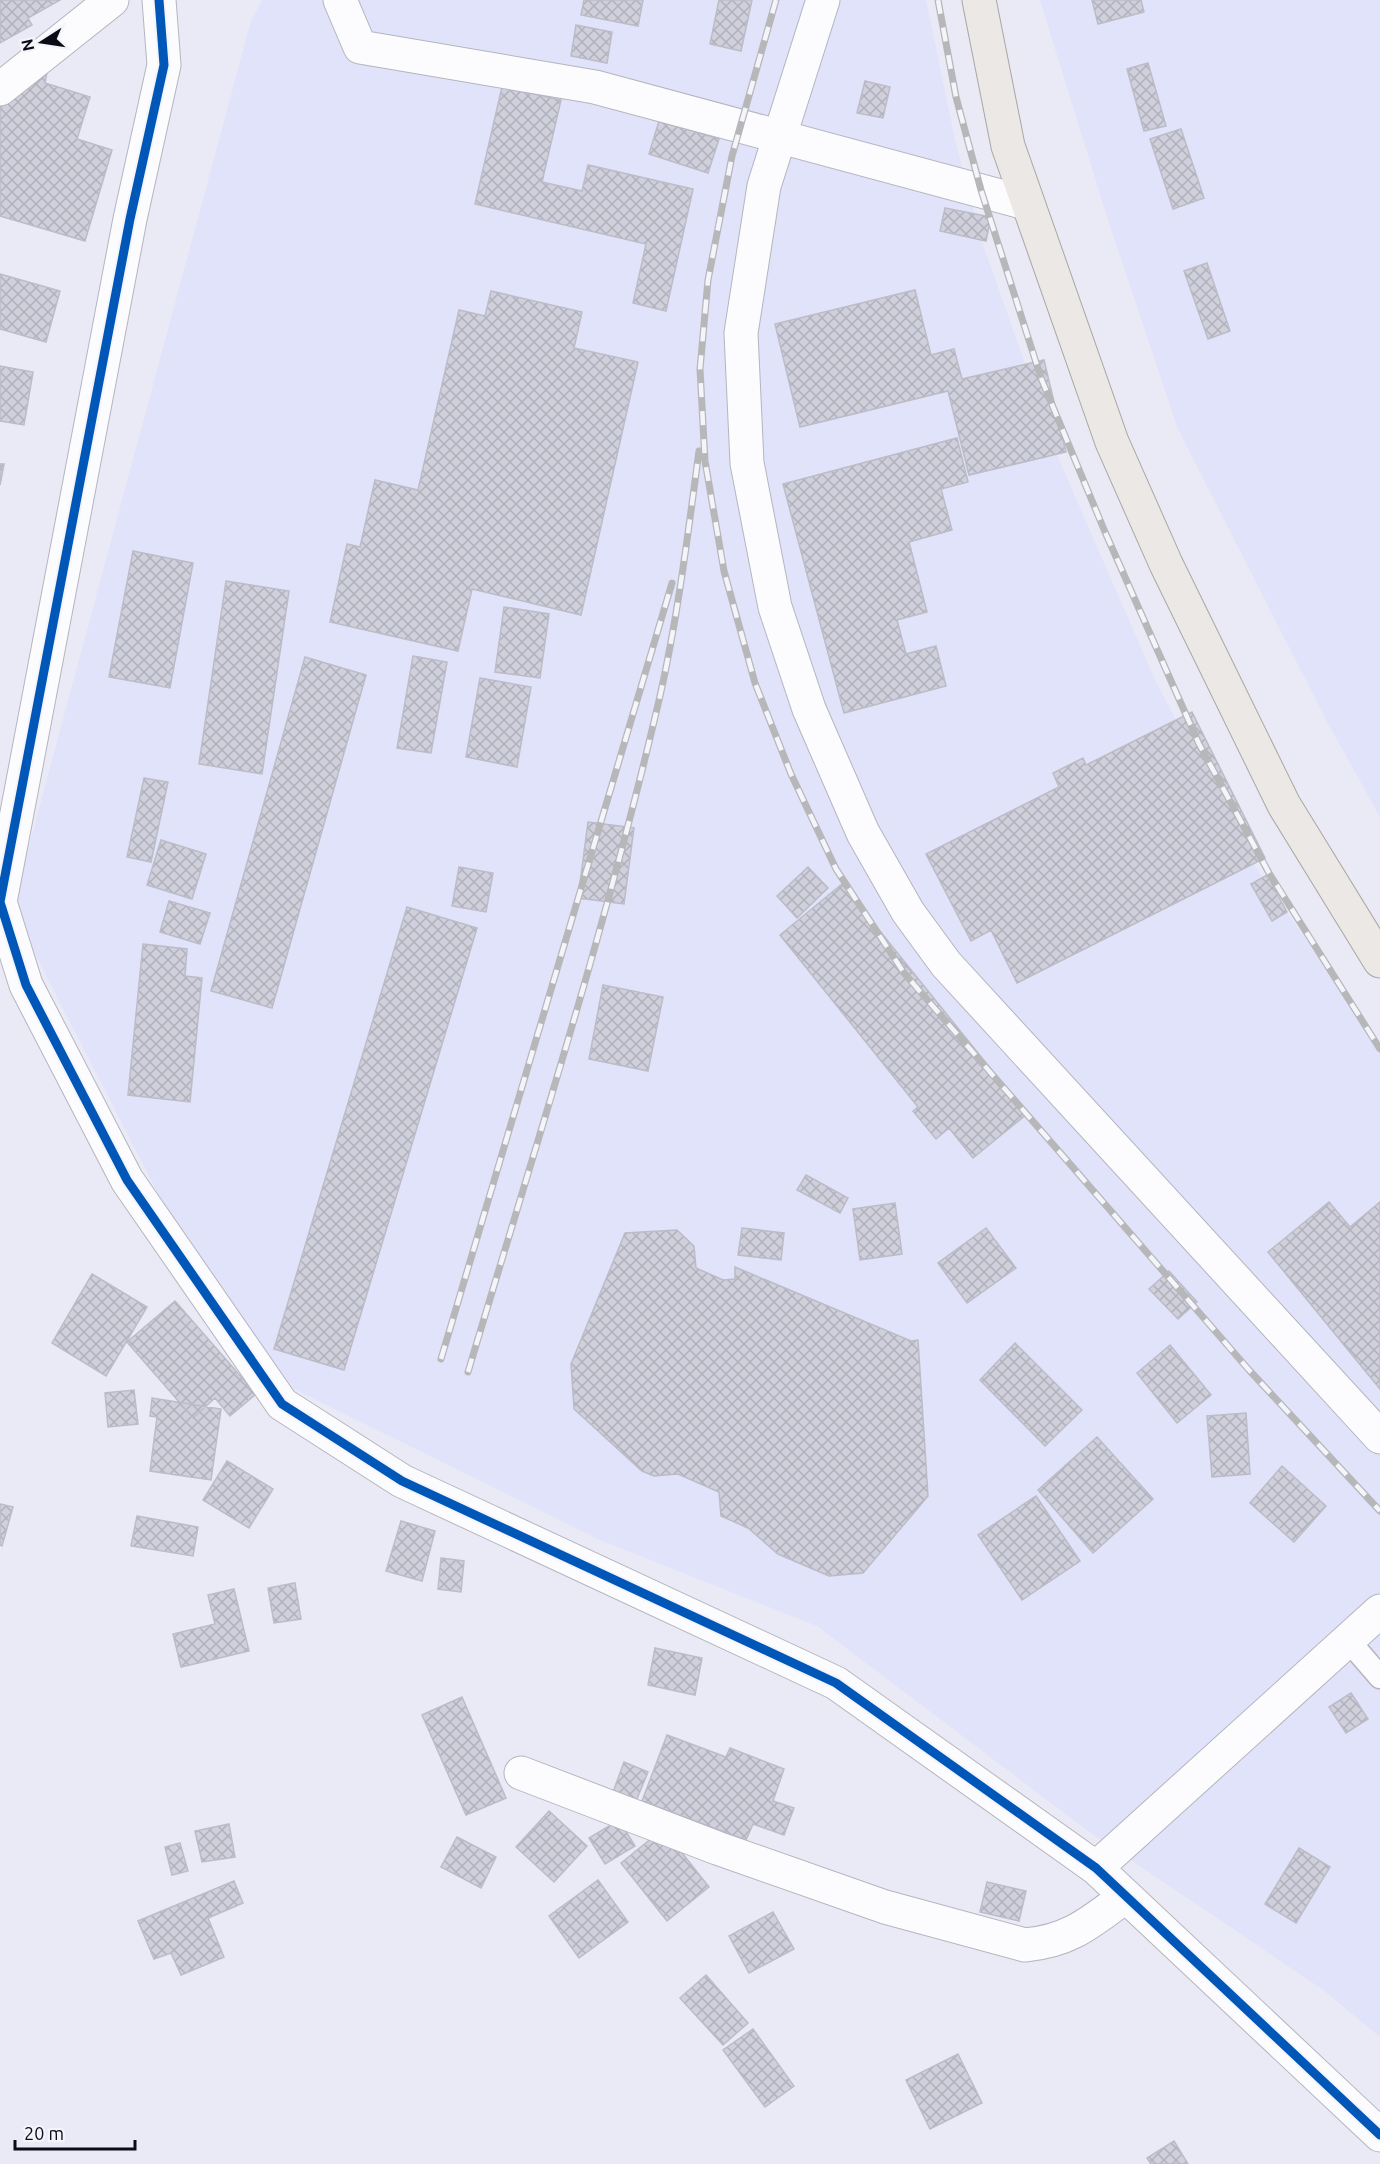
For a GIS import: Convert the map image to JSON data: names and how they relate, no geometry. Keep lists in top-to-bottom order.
{
  "scale_bar": "20 m",
  "north": "left"
}
